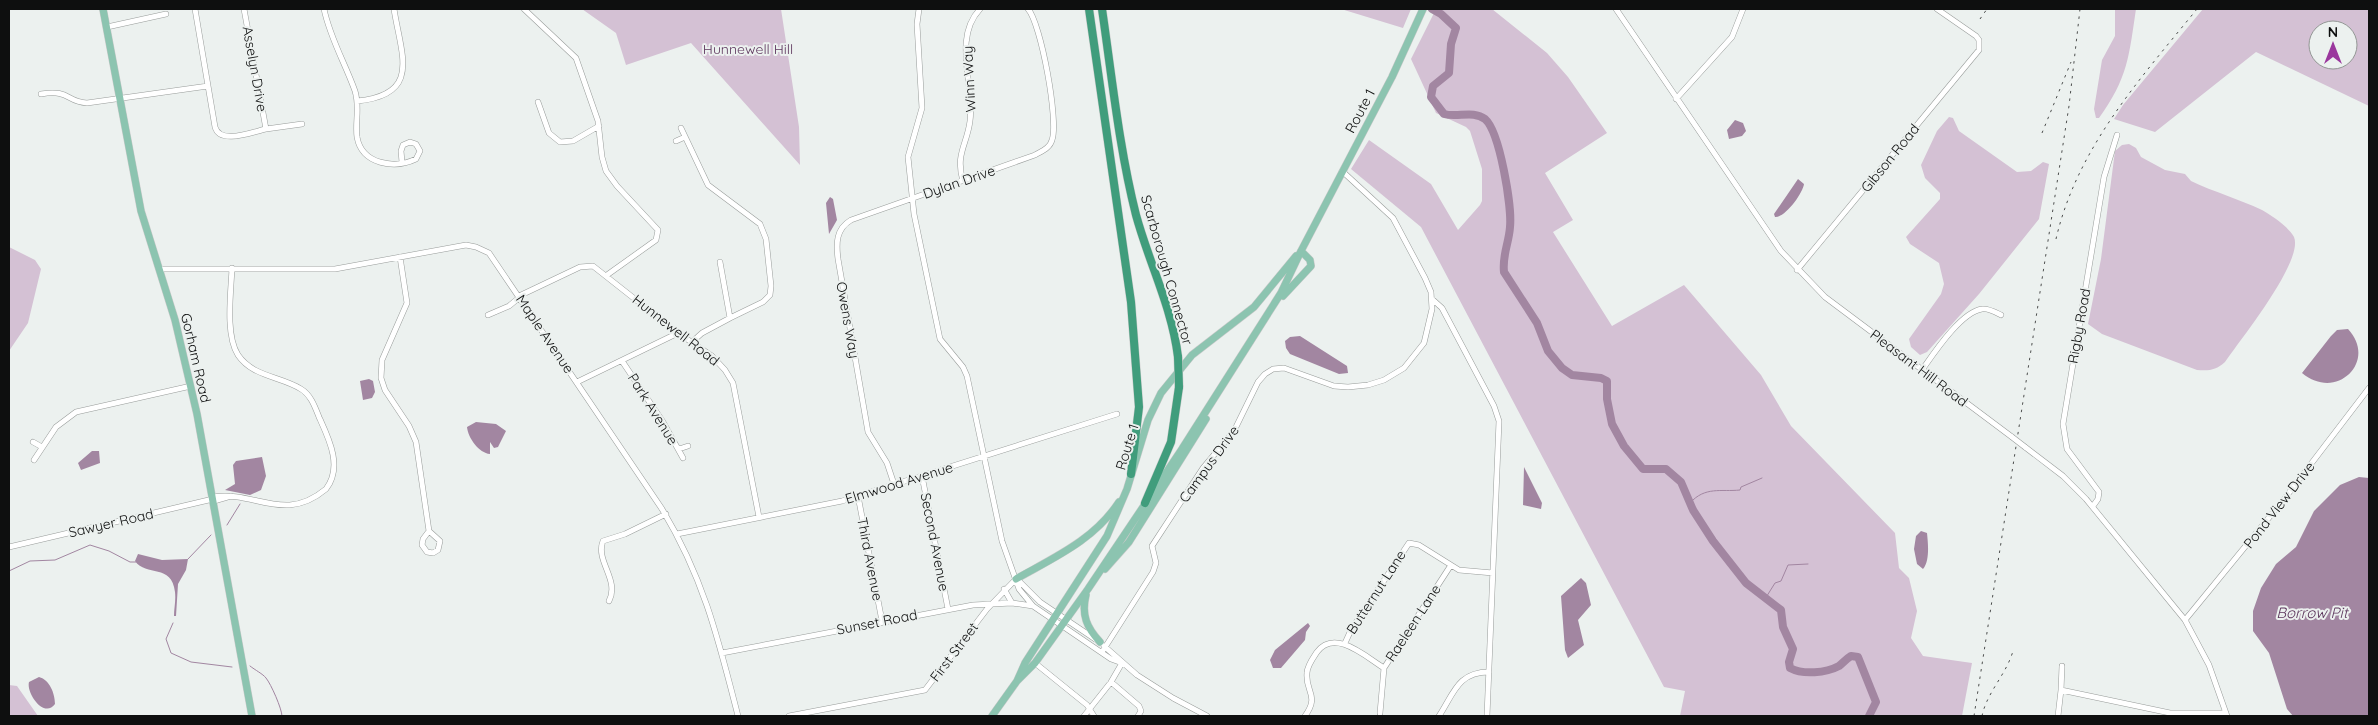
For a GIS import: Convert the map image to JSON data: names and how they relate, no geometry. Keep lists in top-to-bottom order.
{
  "streets": {
    "highway": ["Scarborough Connector"],
    "main road": ["Route 1", "Gorham Road"],
    "street": [
      "Asselyn Drive",
      "Winn Way",
      "Gibson Road",
      "Dylan Drive",
      "Owens Way",
      "Rigby Road",
      "Hunnewell Road",
      "Maple Avenue",
      "Pleasant Hill Road",
      "Park Avenue",
      "Campus Drive",
      "Elmwood Avenue",
      "Pond View Drive",
      "Sawyer Road",
      "Second Avenue",
      "Third Avenue",
      "Butternut Lane",
      "Sunset Road",
      "Raeleen Lane",
      "First Street"
    ]
  },
  "crossings": [
    ["Winn Way", "Dylan Drive"],
    ["Route 1", "Scarborough Connector"],
    ["Route 1", "Campus Drive"],
    ["Gibson Road", "Pleasant Hill Road"],
    ["Dylan Drive", "Owens Way"],
    ["Owens Way", "Elmwood Avenue"],
    ["Rigby Road", "Pleasant Hill Road"],
    ["Hunnewell Road", "Maple Avenue"],
    ["Hunnewell Road", "Elmwood Avenue"],
    ["Maple Avenue", "Gorham Road"],
    ["Maple Avenue", "Elmwood Avenue"],
    ["Maple Avenue", "Sawyer Road"],
    ["Maple Avenue", "Sunset Road"],
    ["Gorham Road", "Sawyer Road"],
    ["Pleasant Hill Road", "Pond View Drive"],
    ["Elmwood Avenue", "Second Avenue"],
    ["Elmwood Avenue", "Third Avenue"],
    ["Second Avenue", "Sunset Road"],
    ["Third Avenue", "Sunset Road"],
    ["Butternut Lane", "Raeleen Lane"],
    ["Sunset Road", "First Street"]
  ],
  "water": ["Borrow Pit"],
  "parks": ["Hunnewell Hill"],
  "north": "top"
}
